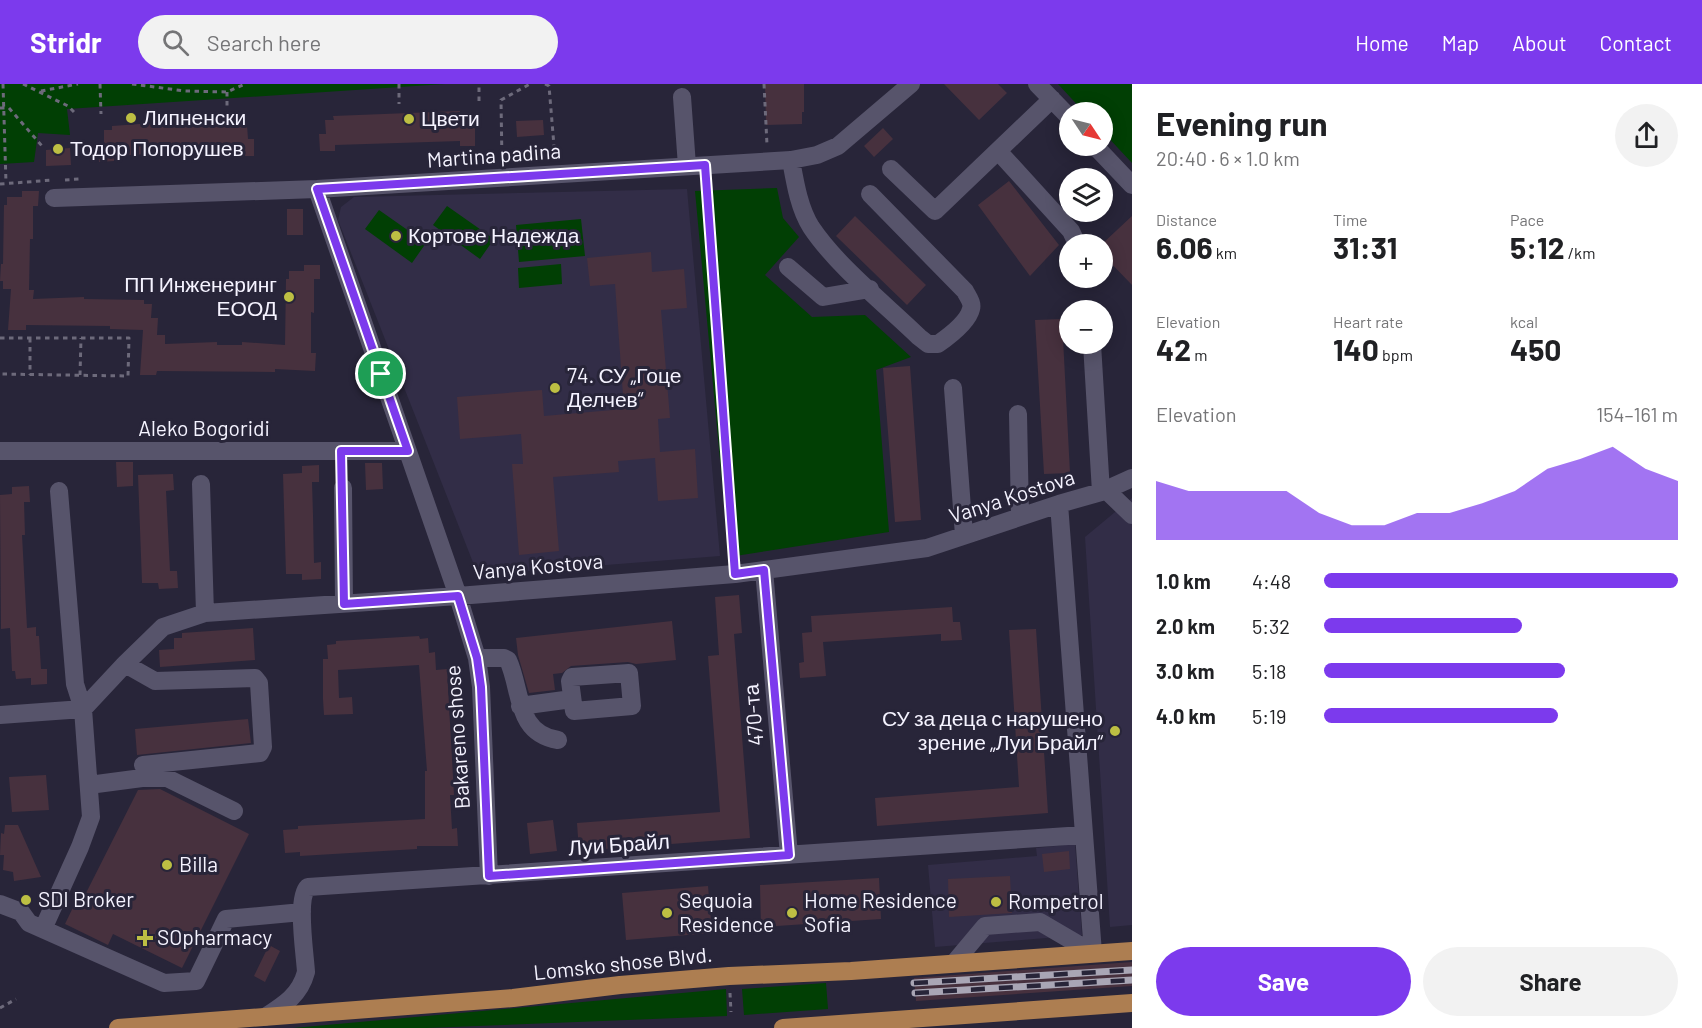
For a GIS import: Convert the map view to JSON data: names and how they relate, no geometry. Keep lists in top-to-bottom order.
{
  "streets": {
    "main road": ["Lomsko shose Blvd."],
    "street": [
      "Martina padina",
      "Aleko Bogoridi",
      "Vanya Kostova",
      "470-та",
      "Bakareno shose",
      "Луи Брайл"
    ]
  },
  "crossings": [
    ["Martina padina", "Bakareno shose"],
    ["Aleko Bogoridi", "Bakareno shose"],
    ["Vanya Kostova", "470-та"],
    ["Vanya Kostova", "Bakareno shose"],
    ["470-та", "Луи Брайл"],
    ["Bakareno shose", "Луи Брайл"],
    ["Луи Брайл", "Lomsko shose Blvd."]
  ],
  "places": {
    "other": [
      "Липненски",
      "Цвети",
      "Тодор Попорушев",
      "Кортове Надежда",
      "ПП Инженеринг ЕООД",
      "74. СУ „Гоце Делчев“",
      "СУ за деца с нарушено зрение „Луи Брайл“",
      "Billa",
      "SDI Broker",
      "Rompetrol",
      "Sequoia Residence",
      "Home Residence Sofia"
    ],
    "health": ["SOpharmacy"]
  },
  "north": "bottom right",
  "page": {
    "header": "Stridr",
    "search": "Search here",
    "nav": [
      "Home",
      "Map",
      "About",
      "Contact"
    ],
    "heading": ["Evening run", "20:40 · 6 × 1.0 km"],
    "map_buttons": ["+", "−"],
    "stats": [
      ["Distance", "6.06 km"],
      ["Time", "31:31"],
      ["Pace", "5:12 /km"],
      ["Elevation", "42 m"],
      ["Heart rate", "140 bpm"],
      ["kcal", "450"]
    ],
    "chart": ["Elevation", "154–161 m"],
    "list": [
      {
        "name": "1.0 km",
        "note": "4:48"
      },
      {
        "name": "2.0 km",
        "note": "5:32"
      },
      {
        "name": "3.0 km",
        "note": "5:18"
      },
      {
        "name": "4.0 km",
        "note": "5:19"
      }
    ],
    "buttons": ["Save", "Share"]
  }
}
